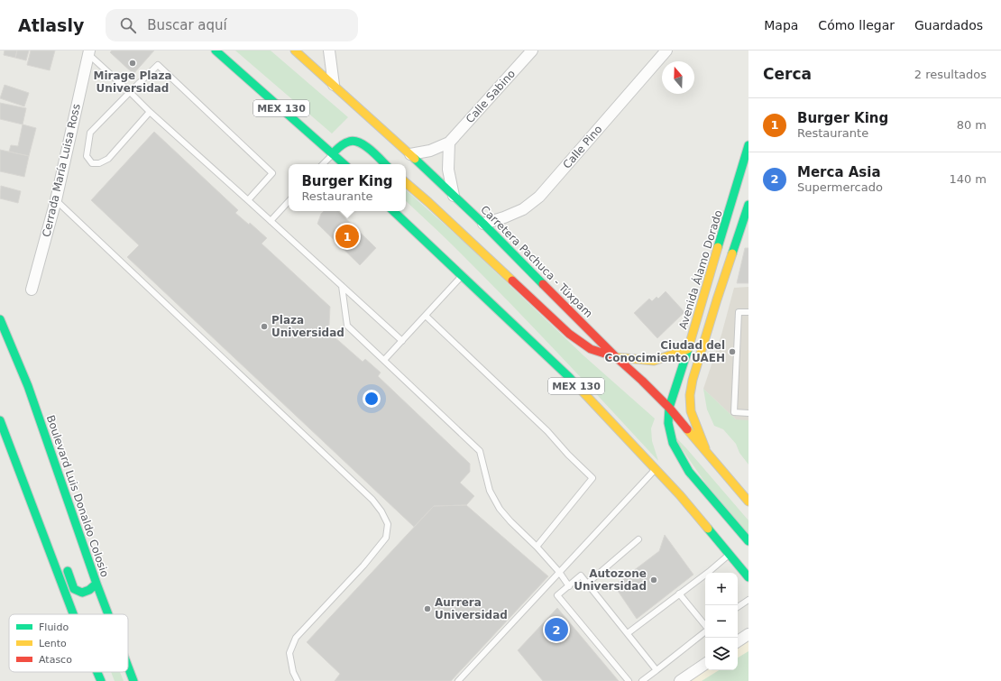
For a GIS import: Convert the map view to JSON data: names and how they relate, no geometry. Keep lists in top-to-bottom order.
{
  "streets": {
    "main road": [
      "MEX 130",
      "Carretera Pachuca - Túxpam",
      "Avenida Álamo Dorado",
      "Boulevard Luis Donaldo Colosio"
    ],
    "street": ["Calle Sabino", "Calle Pino", "Cerrada María Luisa Ross"]
  },
  "crossings": [
    ["Calle Sabino", "Carretera Pachuca - Túxpam"],
    ["Calle Pino", "Carretera Pachuca - Túxpam"],
    ["Carretera Pachuca - Túxpam", "Avenida Álamo Dorado"]
  ],
  "places": [
    "Mirage Plaza Universidad",
    "Plaza Universidad",
    "Ciudad del Conocimiento UAEH",
    "Autozone Universidad",
    "Aurrera Universidad"
  ],
  "legend": ["Fluido", "Lento", "Atasco"],
  "north": "top",
  "page": {
    "header": "Atlasly",
    "search": "Buscar aquí",
    "nav": ["Mapa", "Cómo llegar", "Guardados"],
    "heading": ["Cerca", "2 resultados"],
    "list": [
      {
        "mark": "1",
        "name": "Burger King",
        "note": "Restaurante",
        "value": "80 m"
      },
      {
        "mark": "2",
        "name": "Merca Asia",
        "note": "Supermercado",
        "value": "140 m"
      }
    ],
    "popup": ["Burger King", "Restaurante"],
    "pins": ["1", "2"],
    "map_buttons": ["+", "−"]
  }
}
